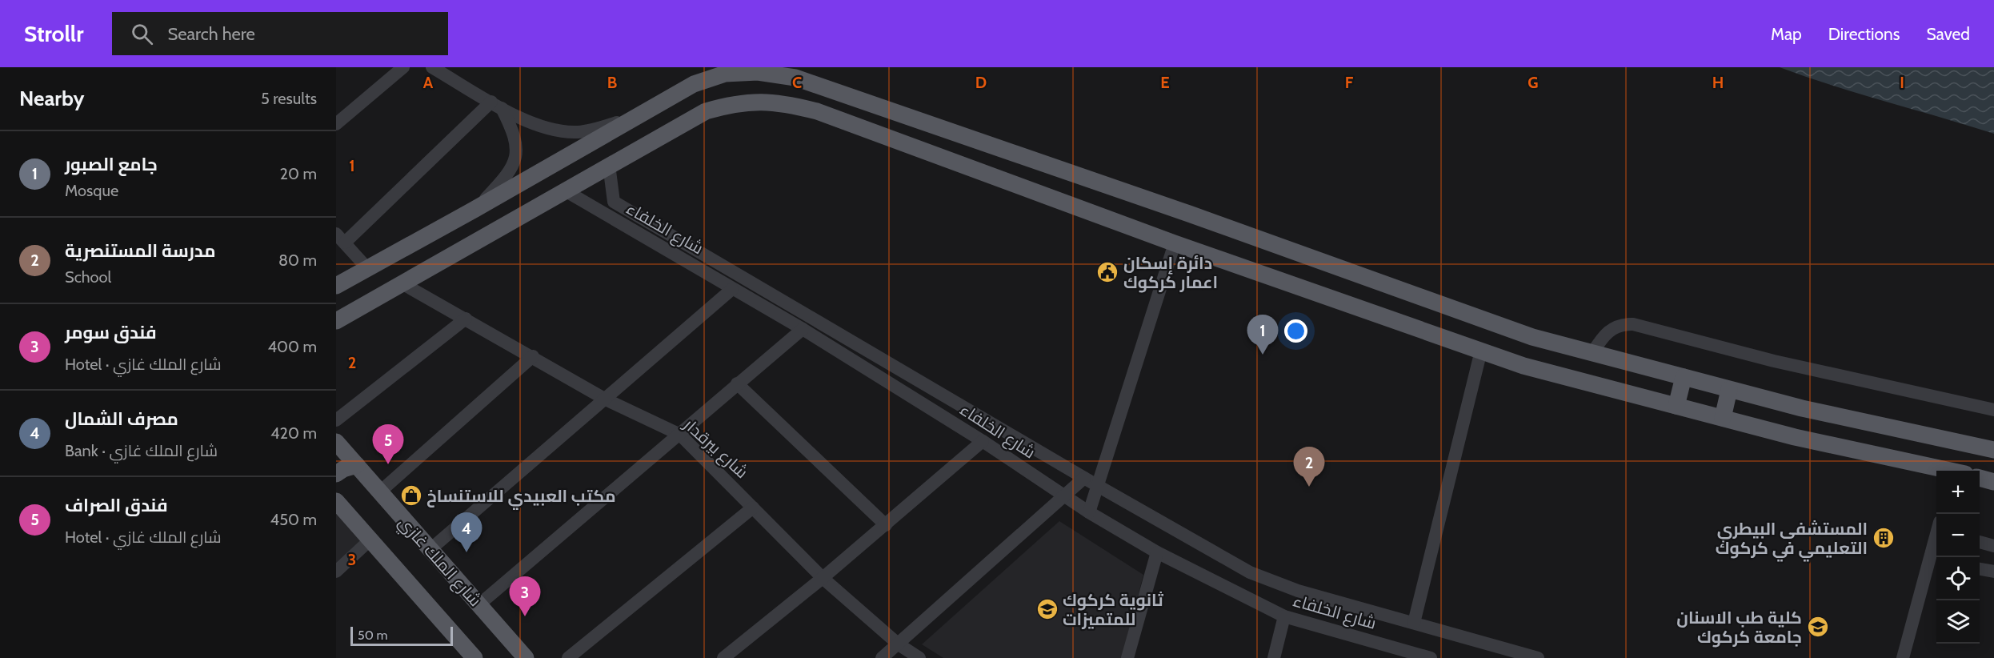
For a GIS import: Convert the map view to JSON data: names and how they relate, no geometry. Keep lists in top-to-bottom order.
{
  "streets": {
    "main road": ["شارع الملك غازي"],
    "street": ["شارع الخلفاء", "شارع بيرقدار"]
  },
  "places": {
    "public building": ["دائرة إسكان اعمار كركوك"],
    "shop": ["مكتب العبيدي للاستنساخ"],
    "building": ["المستشفى البيطري التعليمي في كركوك"],
    "school or university": ["ثانوية كركوك للمتميزات", "كلية طب الاسنان جامعة كركوك"]
  },
  "scale_bar": "50 m",
  "page": {
    "header": "Strollr",
    "search": "Search here",
    "nav": ["Map", "Directions", "Saved"],
    "heading": ["Nearby", "5 results"],
    "list": [
      {
        "mark": "1",
        "name": "جامع الصبور",
        "note": "Mosque",
        "value": "20 m"
      },
      {
        "mark": "2",
        "name": "مدرسة المستنصرية",
        "note": "School",
        "value": "80 m"
      },
      {
        "mark": "3",
        "name": "فندق سومر",
        "note": "Hotel · شارع الملك غازي",
        "value": "400 m"
      },
      {
        "mark": "4",
        "name": "مصرف الشمال",
        "note": "Bank · شارع الملك غازي",
        "value": "420 m"
      },
      {
        "mark": "5",
        "name": "فندق الصراف",
        "note": "Hotel · شارع الملك غازي",
        "value": "450 m"
      }
    ],
    "pins": [
      "1",
      "5",
      "2",
      "4",
      "3"
    ],
    "map_buttons": ["+", "−"],
    "scale": "50 m"
  },
  "grid": {
    "columns": [
      "A",
      "B",
      "C",
      "D",
      "E",
      "F",
      "G",
      "H",
      "I"
    ],
    "rows": ["1", "2", "3"]
  }
}
